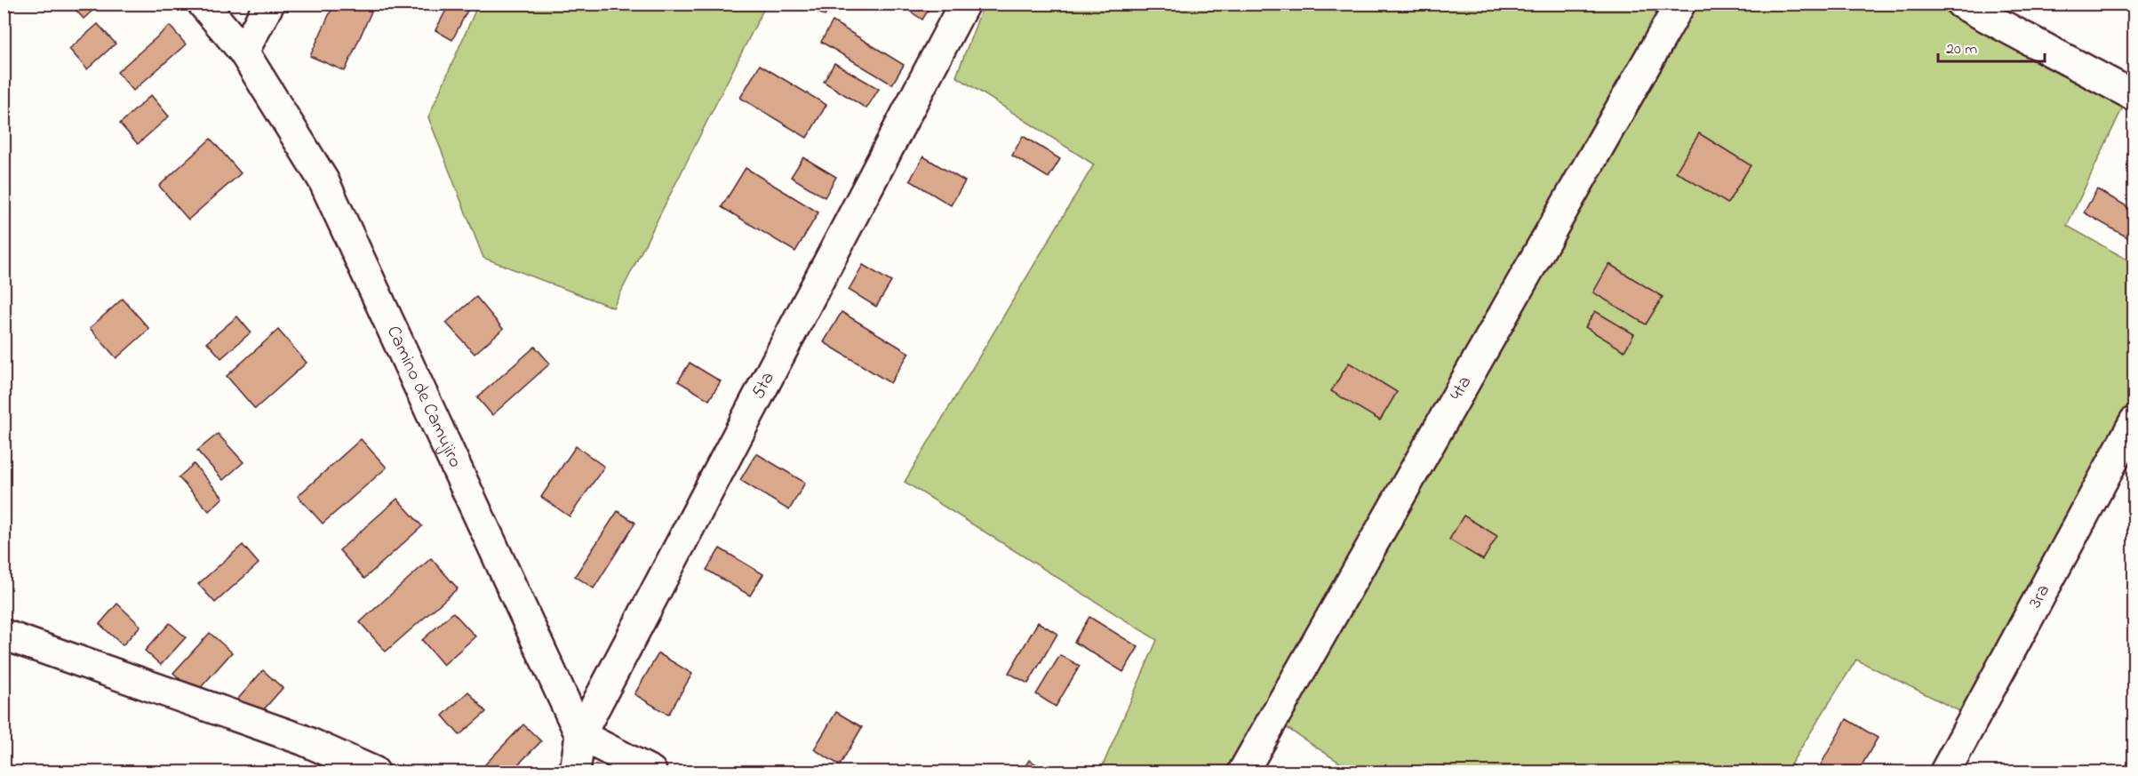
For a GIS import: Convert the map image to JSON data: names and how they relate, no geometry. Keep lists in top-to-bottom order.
{
  "streets": {
    "street": [
      "5ta",
      "4ta",
      "Camino de Camujiro",
      "3ra"
    ]
  },
  "crossings": [
    ["5ta", "Camino de Camujiro"]
  ],
  "scale_bar": "20 m"
}
